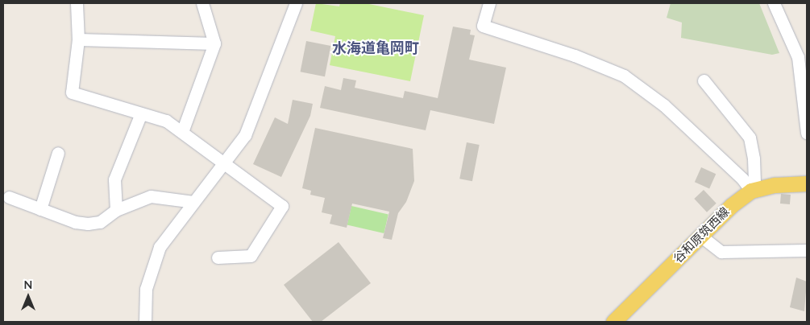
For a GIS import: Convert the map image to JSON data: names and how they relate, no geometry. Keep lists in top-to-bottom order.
{
  "streets": {
    "main road": ["谷和原筑西線"]
  },
  "districts": ["水海道亀岡町"],
  "north": "top"
}
